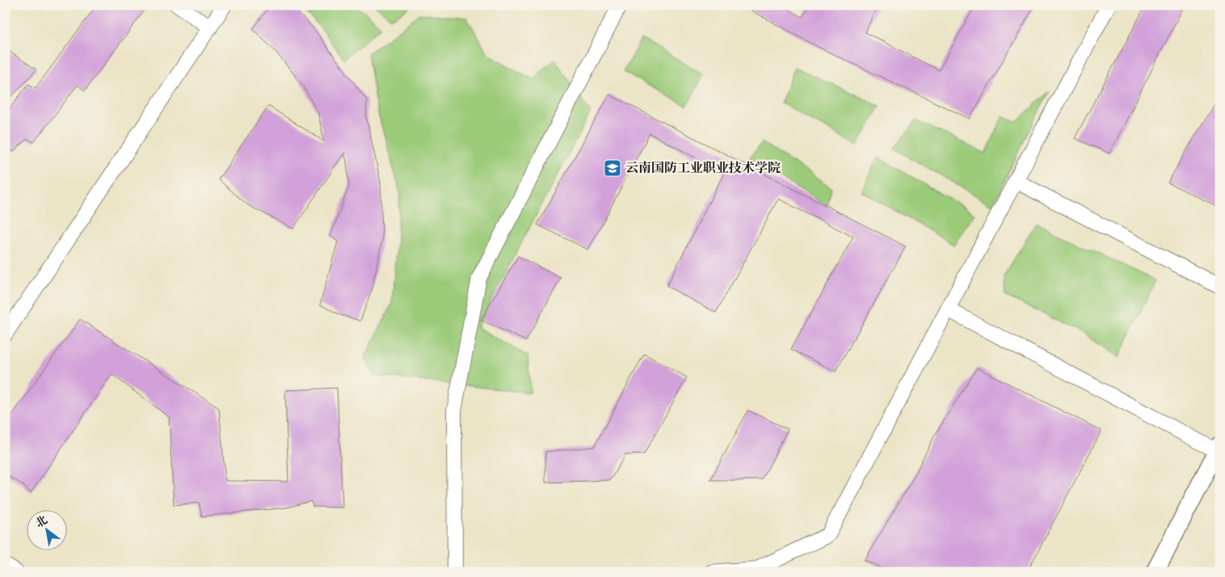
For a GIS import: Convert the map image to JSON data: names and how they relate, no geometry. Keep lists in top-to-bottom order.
{
  "places": {
    "school or university": ["云南国防工业职业技术学院"]
  },
  "north": "top left"
}
